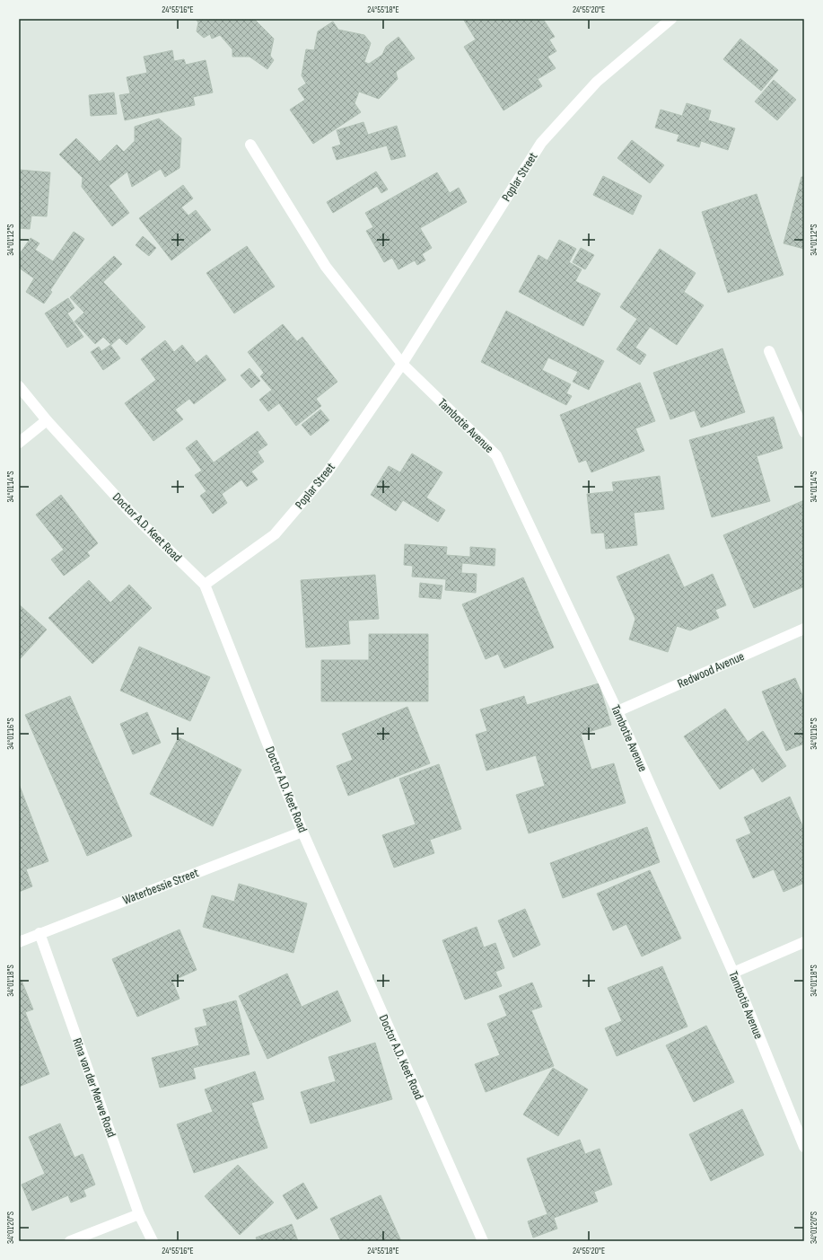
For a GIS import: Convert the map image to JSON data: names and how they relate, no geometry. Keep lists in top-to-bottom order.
{
  "streets": {
    "street": [
      "Poplar Street",
      "Tambotie Avenue",
      "Doctor A.D. Keet Road",
      "Redwood Avenue",
      "Waterbessie Street",
      "Rina van der Merwe Road"
    ]
  },
  "crossings": [
    ["Poplar Street", "Tambotie Avenue"],
    ["Poplar Street", "Doctor A.D. Keet Road"],
    ["Tambotie Avenue", "Redwood Avenue"],
    ["Doctor A.D. Keet Road", "Waterbessie Street"],
    ["Waterbessie Street", "Rina van der Merwe Road"]
  ],
  "coordinates": [
    "24°55'16\"E",
    "24°55'18\"E",
    "24°55'20\"E",
    "34°01'12\"S",
    "34°01'14\"S",
    "34°01'16\"S",
    "34°01'18\"S",
    "34°01'20\"S"
  ]
}
